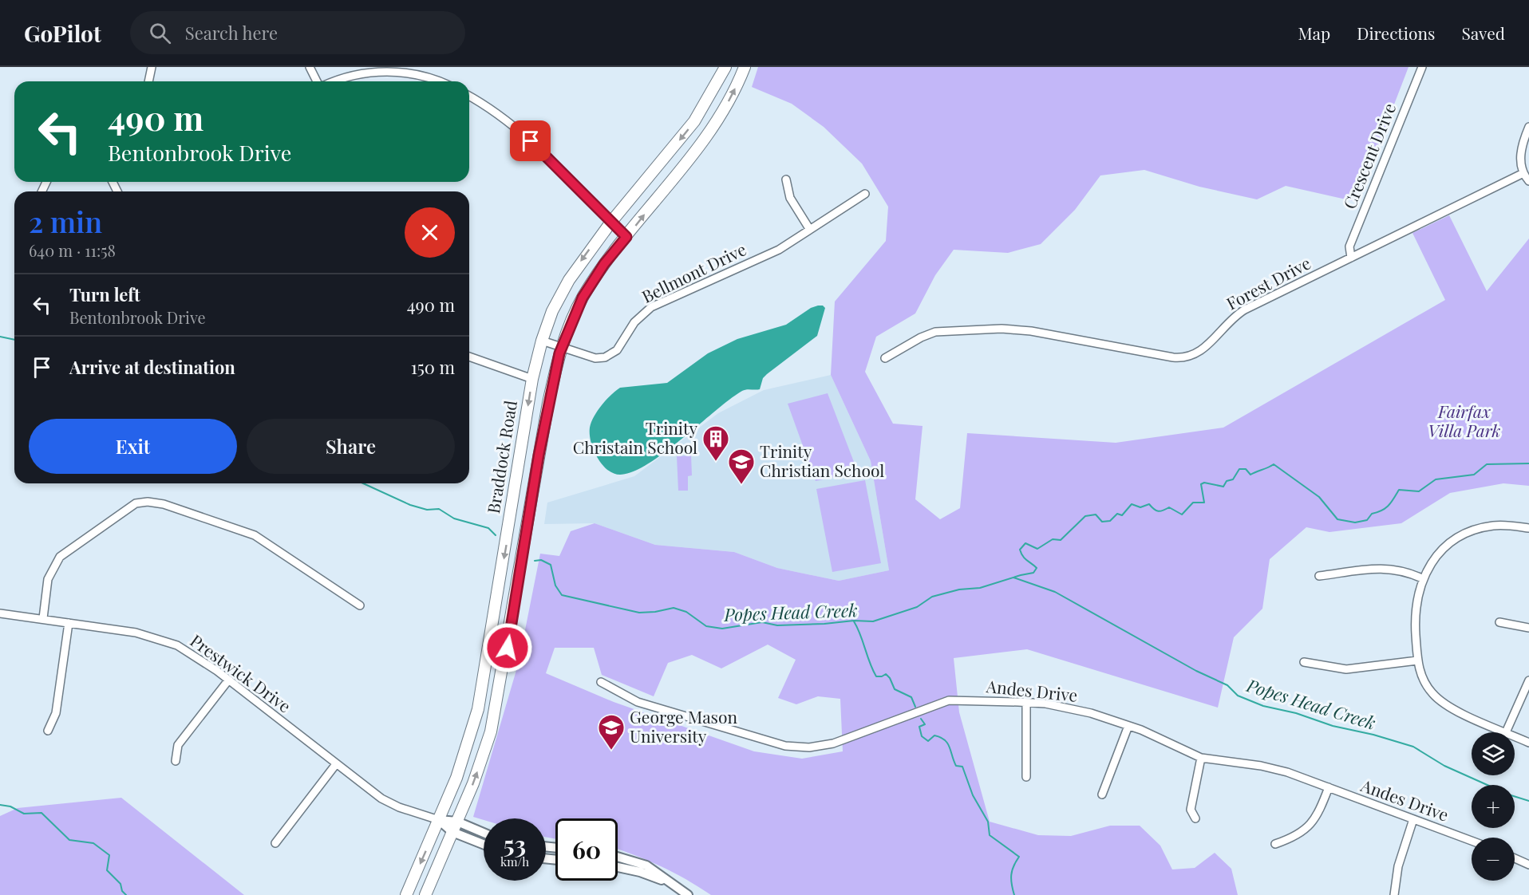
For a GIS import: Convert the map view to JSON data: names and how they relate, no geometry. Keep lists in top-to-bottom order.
{
  "streets": {
    "main road": ["Braddock Road"],
    "street": [
      "Crescent Drive",
      "Bellmont Drive",
      "Forest Drive",
      "Prestwick Drive",
      "Andes Drive"
    ]
  },
  "crossings": [
    ["Crescent Drive", "Forest Drive"],
    ["Bellmont Drive", "Braddock Road"],
    ["Braddock Road", "Prestwick Drive"]
  ],
  "water": ["Popes Head Creek"],
  "parks": ["Fairfax Villa Park"],
  "places": {
    "building": ["Trinity Christain School"],
    "school or university": ["Trinity Christian School", "George Mason University"]
  },
  "page": {
    "header": "GoPilot",
    "search": "Search here",
    "nav": ["Map", "Directions", "Saved"],
    "turn": ["490 m", "Bentonbrook Drive"],
    "heading": ["2 min", "640 m · 11:58"],
    "list": [
      {
        "name": "Turn left",
        "note": "Bentonbrook Drive",
        "value": "490 m"
      },
      {
        "name": "Arrive at destination",
        "value": "150 m"
      }
    ],
    "buttons": ["Exit", "Share"],
    "map_buttons": ["+", "−"],
    "speed": "53 km/h",
    "limit": "60"
  }
}
